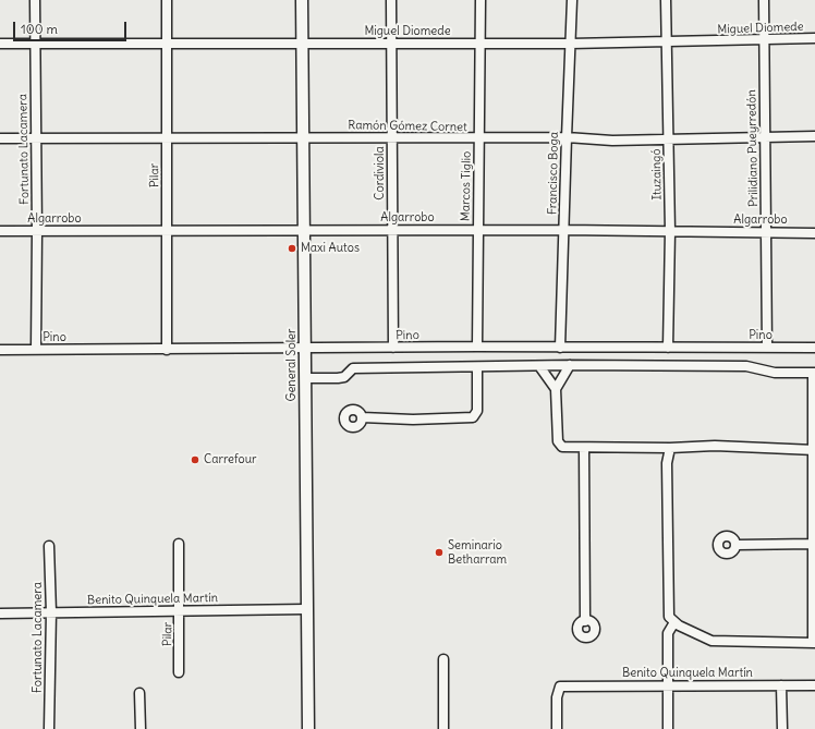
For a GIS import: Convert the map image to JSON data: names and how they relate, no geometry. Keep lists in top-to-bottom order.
{
  "streets": {
    "street": [
      "Miguel Diomede",
      "Ramón Gómez Cornet",
      "Prilidiano Pueyrredón",
      "Fortunato Lacamera",
      "Cordiviola",
      "Francisco Boga",
      "Ituzaingó",
      "Pilar",
      "Marcos Tiglio",
      "Algarrobo",
      "Pino",
      "General Soler",
      "Benito Quinquela Martín"
    ]
  },
  "crossings": [
    ["Miguel Diomede", "Prilidiano Pueyrredón"],
    ["Miguel Diomede", "Fortunato Lacamera"],
    ["Miguel Diomede", "Cordiviola"],
    ["Miguel Diomede", "Francisco Boga"],
    ["Miguel Diomede", "Ituzaingó"],
    ["Miguel Diomede", "Pilar"],
    ["Miguel Diomede", "Marcos Tiglio"],
    ["Miguel Diomede", "General Soler"],
    ["Ramón Gómez Cornet", "Prilidiano Pueyrredón"],
    ["Ramón Gómez Cornet", "Fortunato Lacamera"],
    ["Ramón Gómez Cornet", "Cordiviola"],
    ["Ramón Gómez Cornet", "Francisco Boga"],
    ["Ramón Gómez Cornet", "Ituzaingó"],
    ["Ramón Gómez Cornet", "Pilar"],
    ["Ramón Gómez Cornet", "Marcos Tiglio"],
    ["Ramón Gómez Cornet", "General Soler"],
    ["Prilidiano Pueyrredón", "Algarrobo"],
    ["Prilidiano Pueyrredón", "Pino"],
    ["Fortunato Lacamera", "Algarrobo"],
    ["Fortunato Lacamera", "Pino"],
    ["Fortunato Lacamera", "Benito Quinquela Martín"],
    ["Cordiviola", "Algarrobo"],
    ["Cordiviola", "Pino"],
    ["Francisco Boga", "Algarrobo"],
    ["Francisco Boga", "Pino"],
    ["Ituzaingó", "Algarrobo"],
    ["Ituzaingó", "Pino"],
    ["Pilar", "Algarrobo"],
    ["Pilar", "Pino"],
    ["Pilar", "Benito Quinquela Martín"],
    ["Marcos Tiglio", "Algarrobo"],
    ["Marcos Tiglio", "Pino"],
    ["Algarrobo", "General Soler"],
    ["Pino", "General Soler"],
    ["General Soler", "Benito Quinquela Martín"]
  ],
  "places": ["Maxi Autos", "Carrefour", "Seminario Betharram"],
  "scale_bar": "100 m"
}
